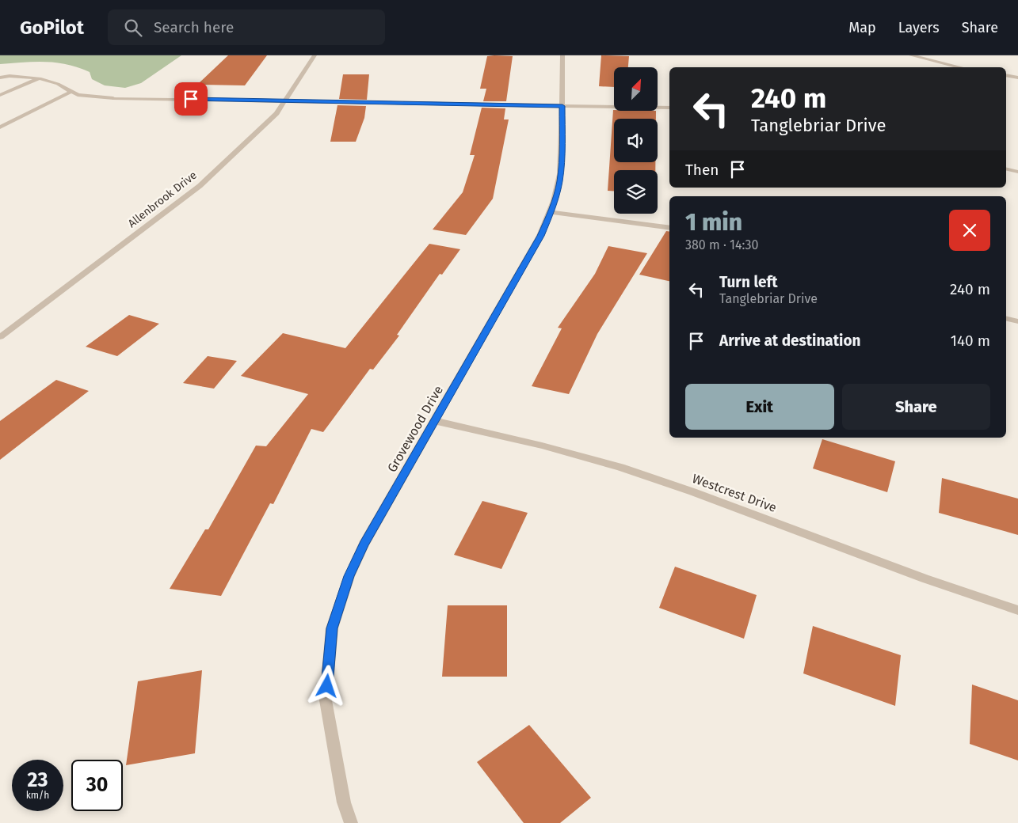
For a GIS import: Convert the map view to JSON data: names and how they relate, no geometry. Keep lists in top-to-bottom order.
{
  "streets": {
    "street": ["Allenbrook Drive", "Grovewood Drive", "Westcrest Drive"]
  },
  "crossings": [
    ["Grovewood Drive", "Westcrest Drive"]
  ],
  "north": "top right",
  "page": {
    "header": "GoPilot",
    "search": "Search here",
    "nav": ["Map", "Layers", "Share"],
    "turn": ["240 m", "Tanglebriar Drive"],
    "then": "Then",
    "heading": ["1 min", "380 m · 14:30"],
    "list": [
      {
        "name": "Turn left",
        "note": "Tanglebriar Drive",
        "value": "240 m"
      },
      {
        "name": "Arrive at destination",
        "value": "140 m"
      }
    ],
    "buttons": ["Exit", "Share"],
    "speed": "23 km/h",
    "limit": "30"
  }
}
